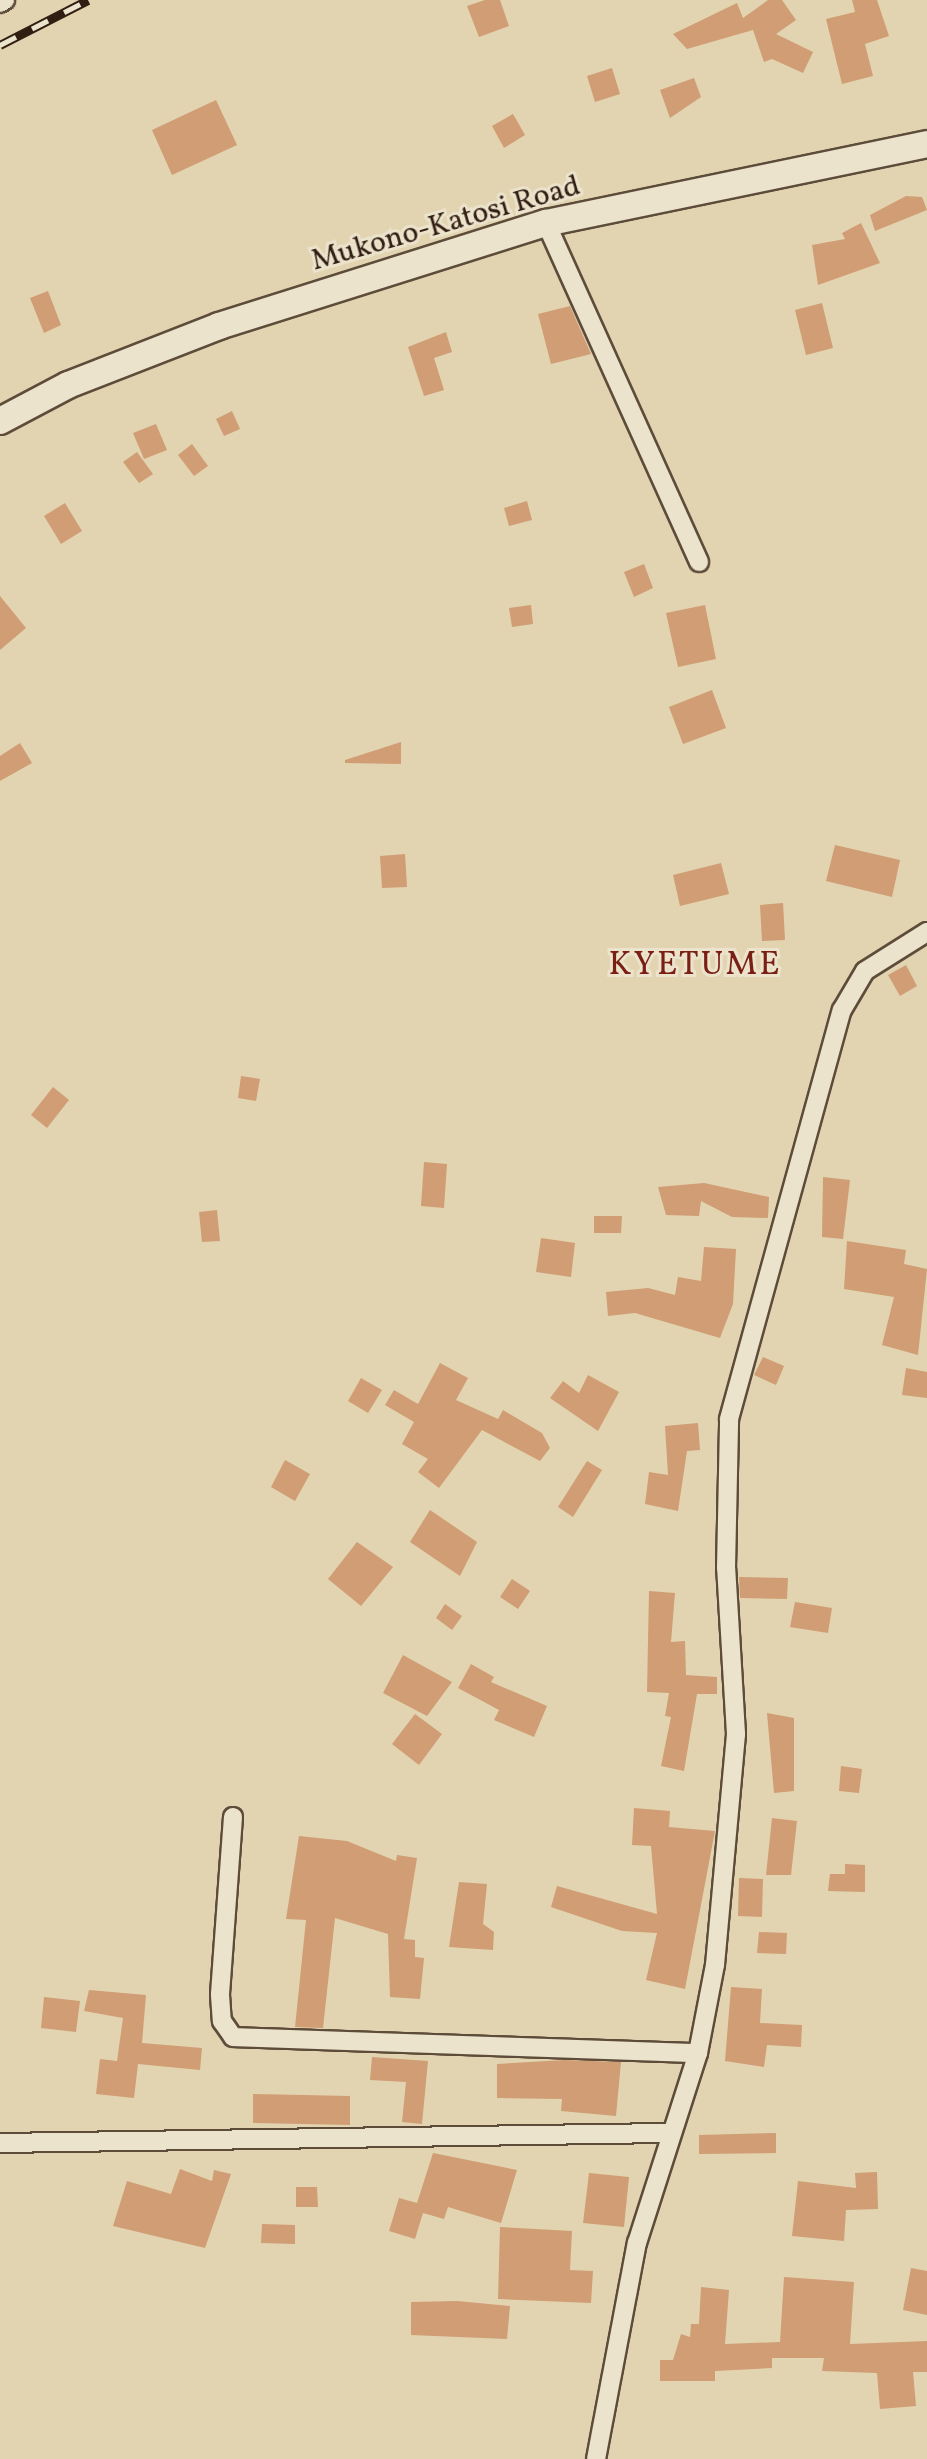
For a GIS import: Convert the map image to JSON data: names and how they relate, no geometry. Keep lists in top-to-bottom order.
{
  "streets": {
    "main road": ["Mukono-Katosi Road"]
  },
  "districts": ["KYETUME"]
}
